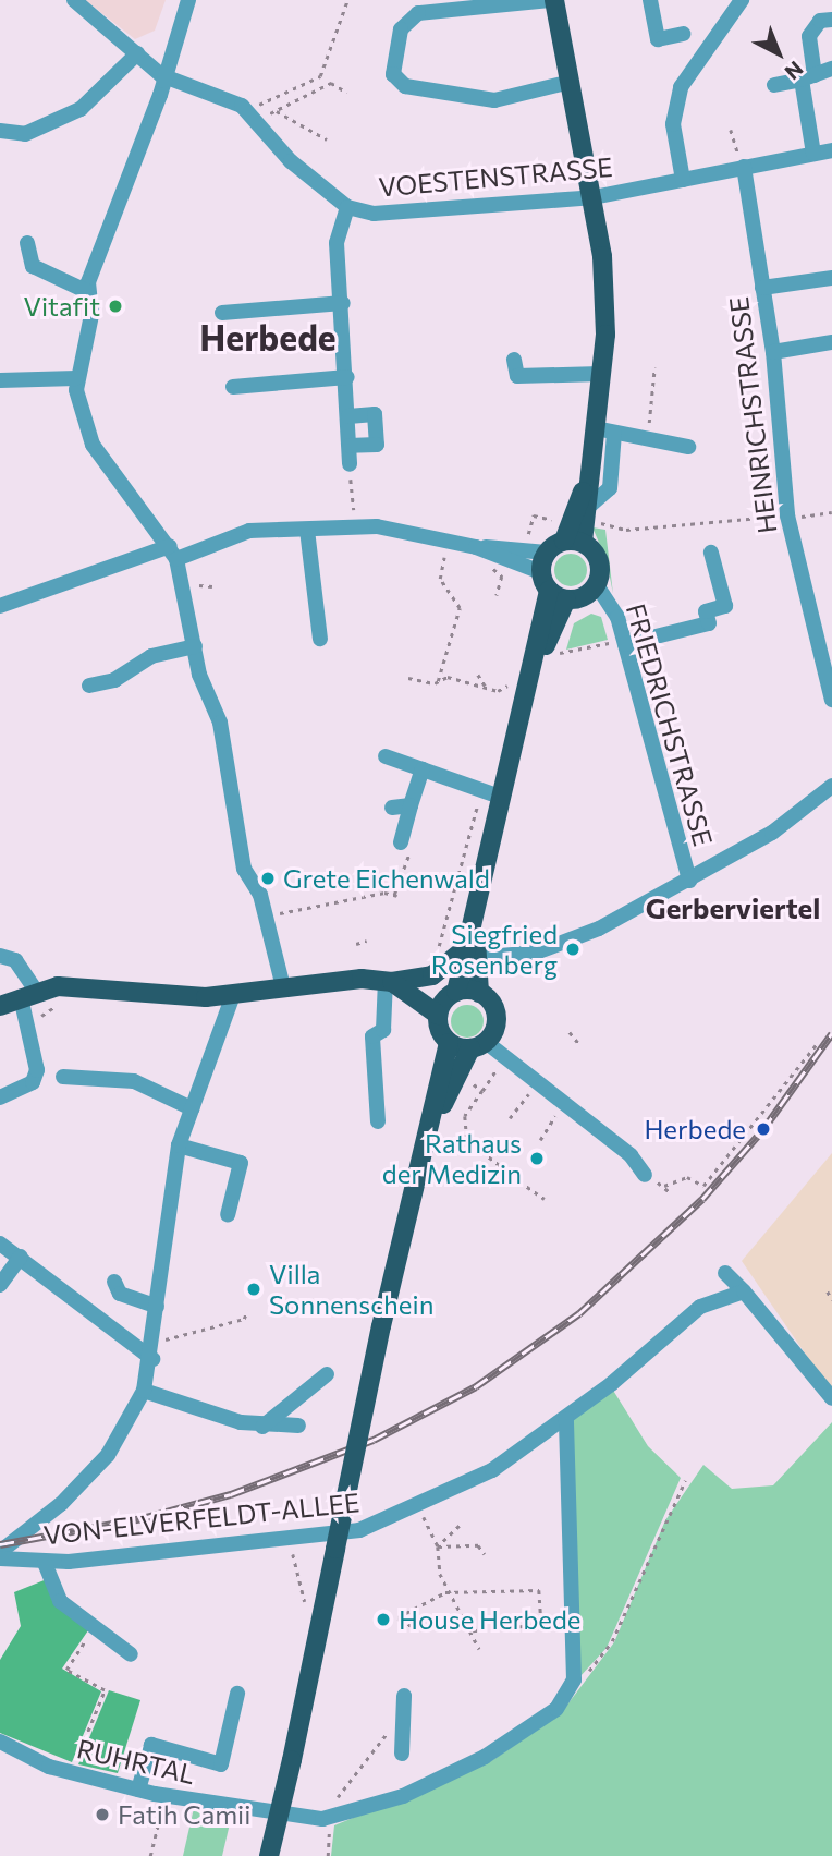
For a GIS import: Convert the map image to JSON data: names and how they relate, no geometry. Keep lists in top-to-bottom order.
{
  "streets": {
    "street": [
      "VOESTENSTRASSE",
      "HEINRICHSTRASSE",
      "FRIEDRICHSTRASSE",
      "VON-ELVERFELDT-ALLEE",
      "RUHRTAL"
    ]
  },
  "crossings": [
    ["VOESTENSTRASSE", "HEINRICHSTRASSE"]
  ],
  "districts": ["Herbede", "Gerberviertel"],
  "places": [
    "Vitafit",
    "Grete Eichenwald",
    "Siegfried Rosenberg",
    "Herbede",
    "Rathaus der Medizin",
    "Villa Sonnenschein",
    "House Herbede",
    "Fatih Camii"
  ],
  "north": "bottom right"
}
